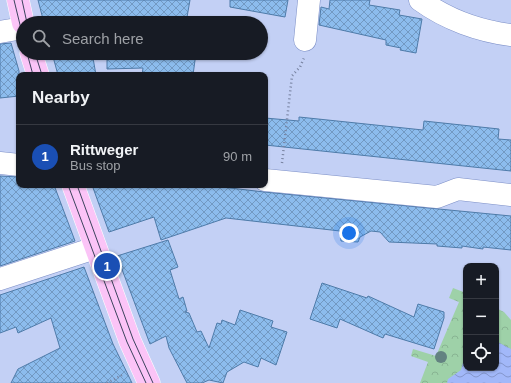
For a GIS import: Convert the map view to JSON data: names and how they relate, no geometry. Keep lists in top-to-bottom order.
{
  "page": {
    "search": "Search here",
    "heading": "Nearby",
    "list": [
      {
        "mark": "1",
        "name": "Rittweger",
        "note": "Bus stop",
        "value": "90 m"
      }
    ],
    "pins": "1",
    "map_buttons": ["+", "−"]
  }
}
